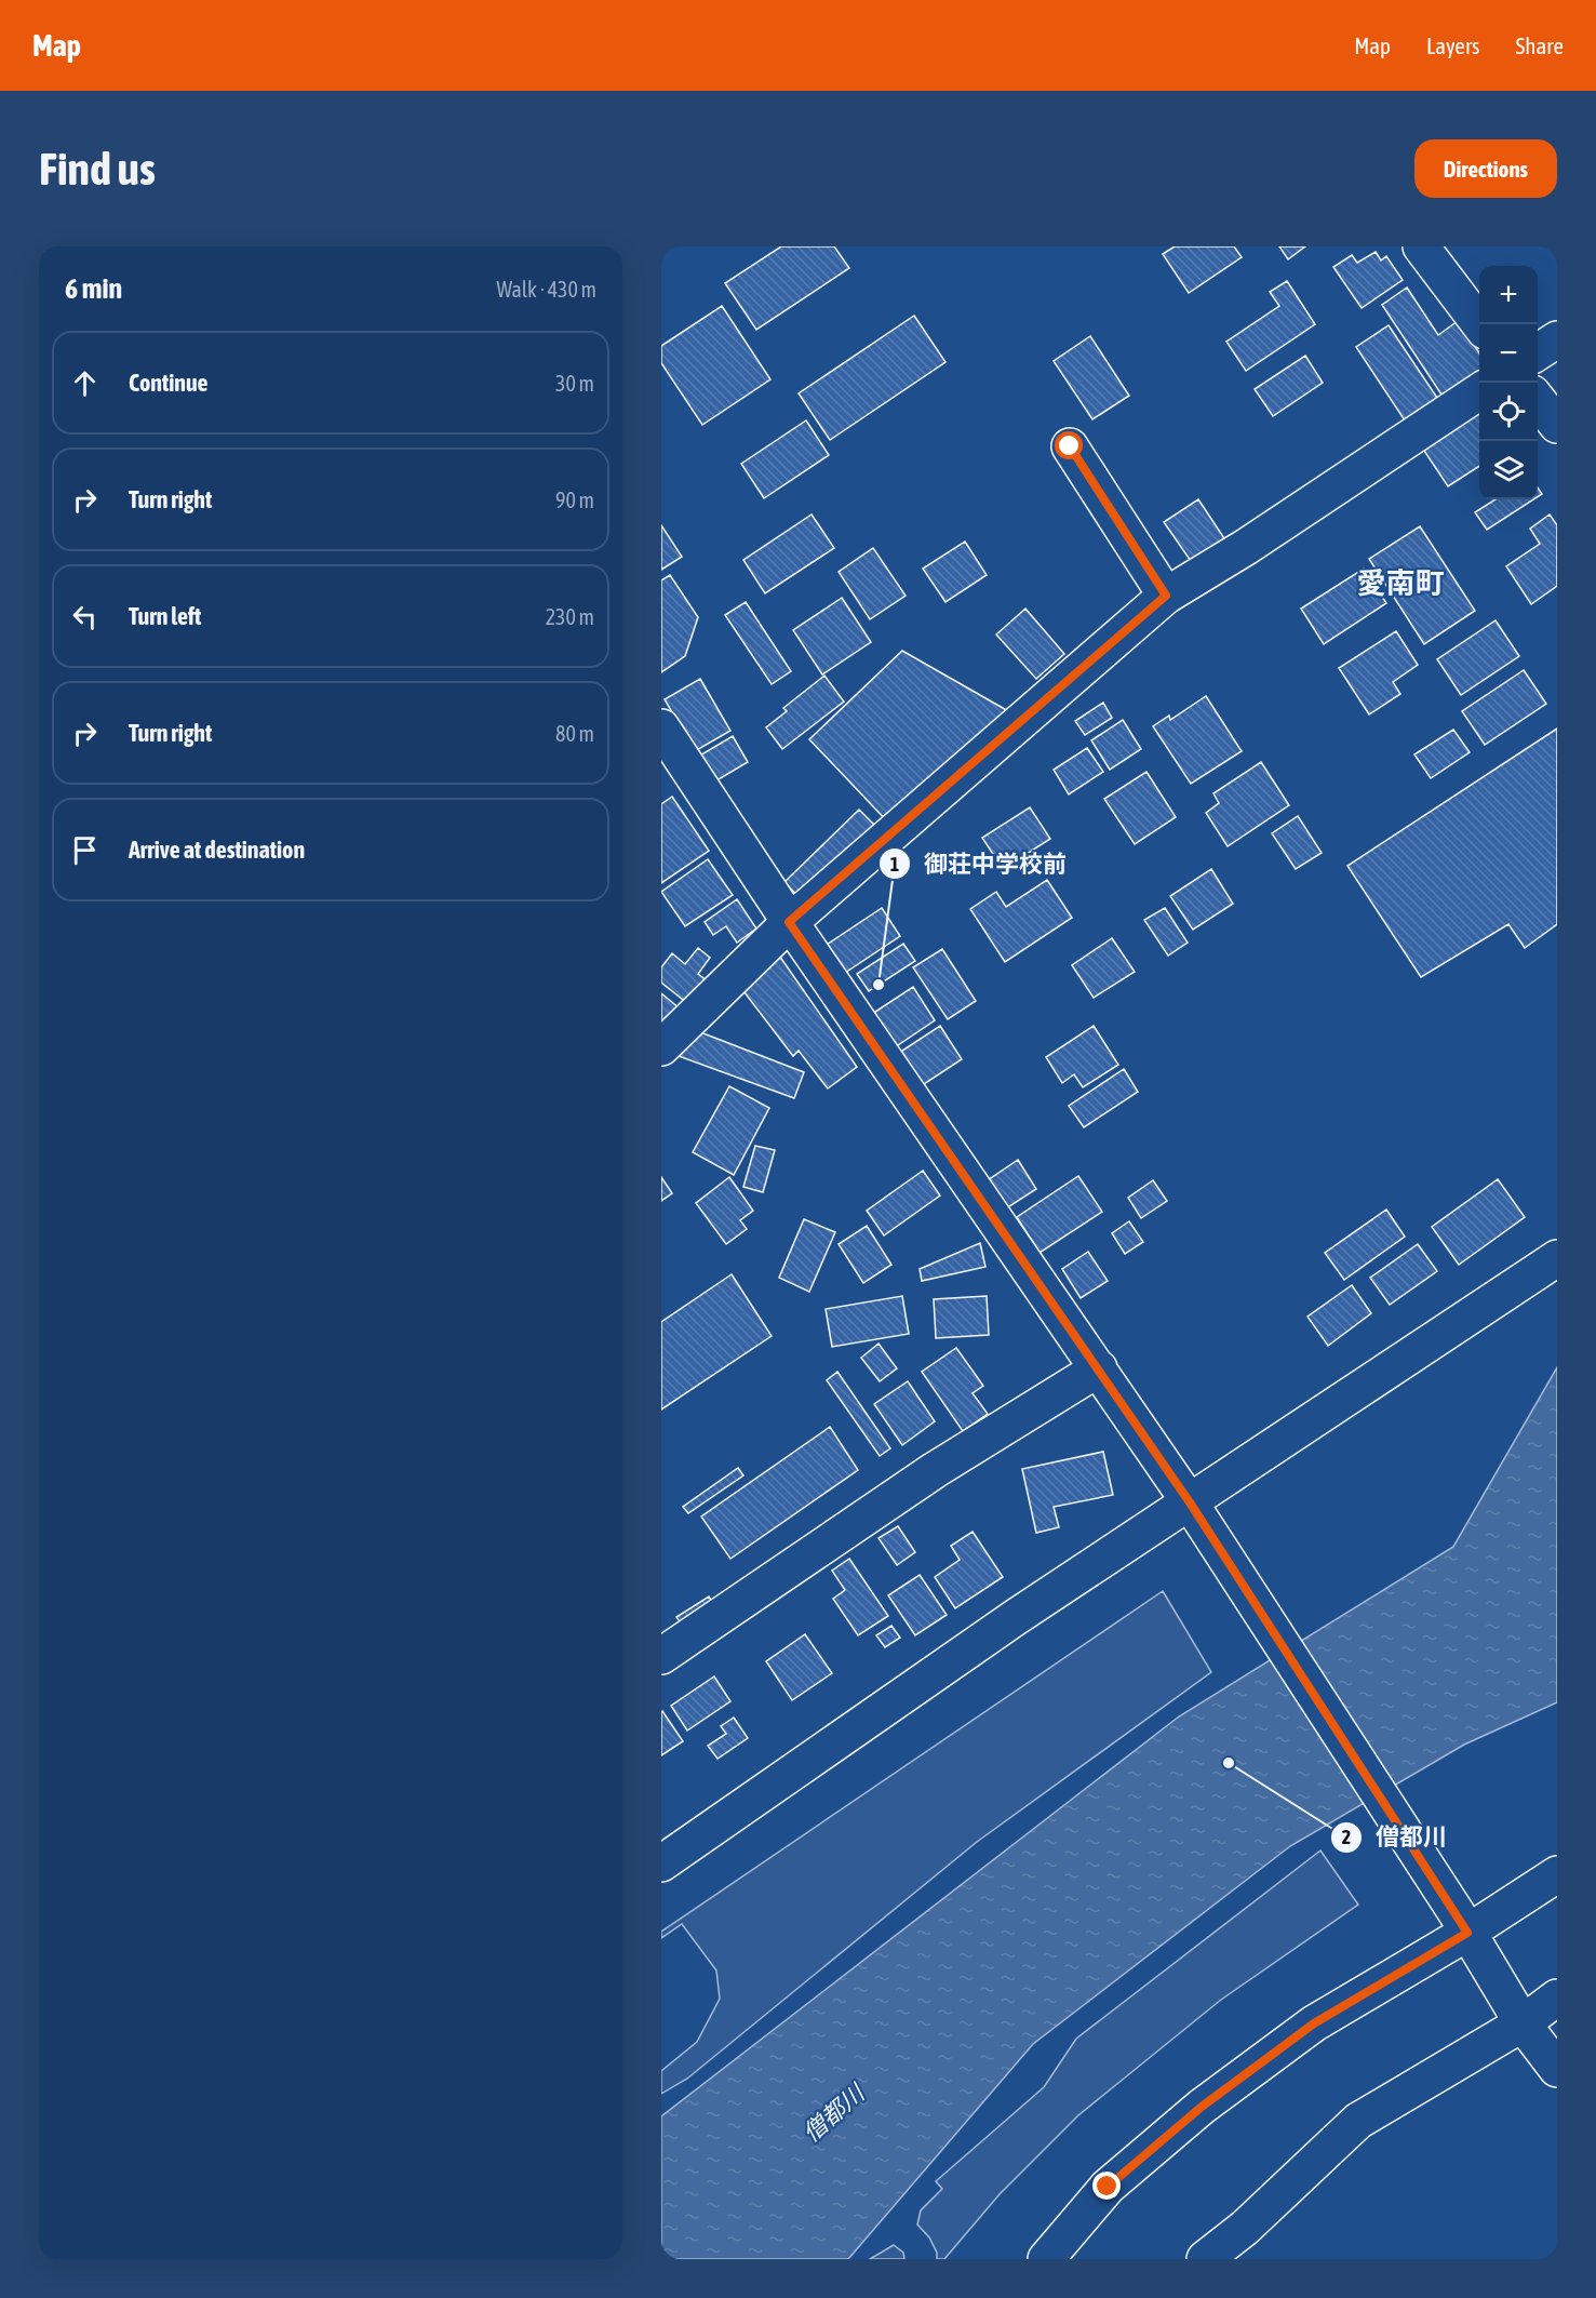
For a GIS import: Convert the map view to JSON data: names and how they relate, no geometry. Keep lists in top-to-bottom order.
{
  "districts": ["愛南町"],
  "water": ["僧都川"],
  "places": ["御荘中学校前", "僧都川"],
  "page": {
    "header": "Map",
    "nav": ["Map", "Layers", "Share"],
    "buttons": "Directions",
    "title": "Find us",
    "heading": ["6 min", "Walk · 430 m"],
    "map_buttons": ["+", "−"],
    "list": [
      ["Continue", "30 m"],
      ["Turn right", "90 m"],
      ["Turn left", "230 m"],
      ["Turn right", "80 m"],
      "Arrive at destination"
    ]
  }
}
